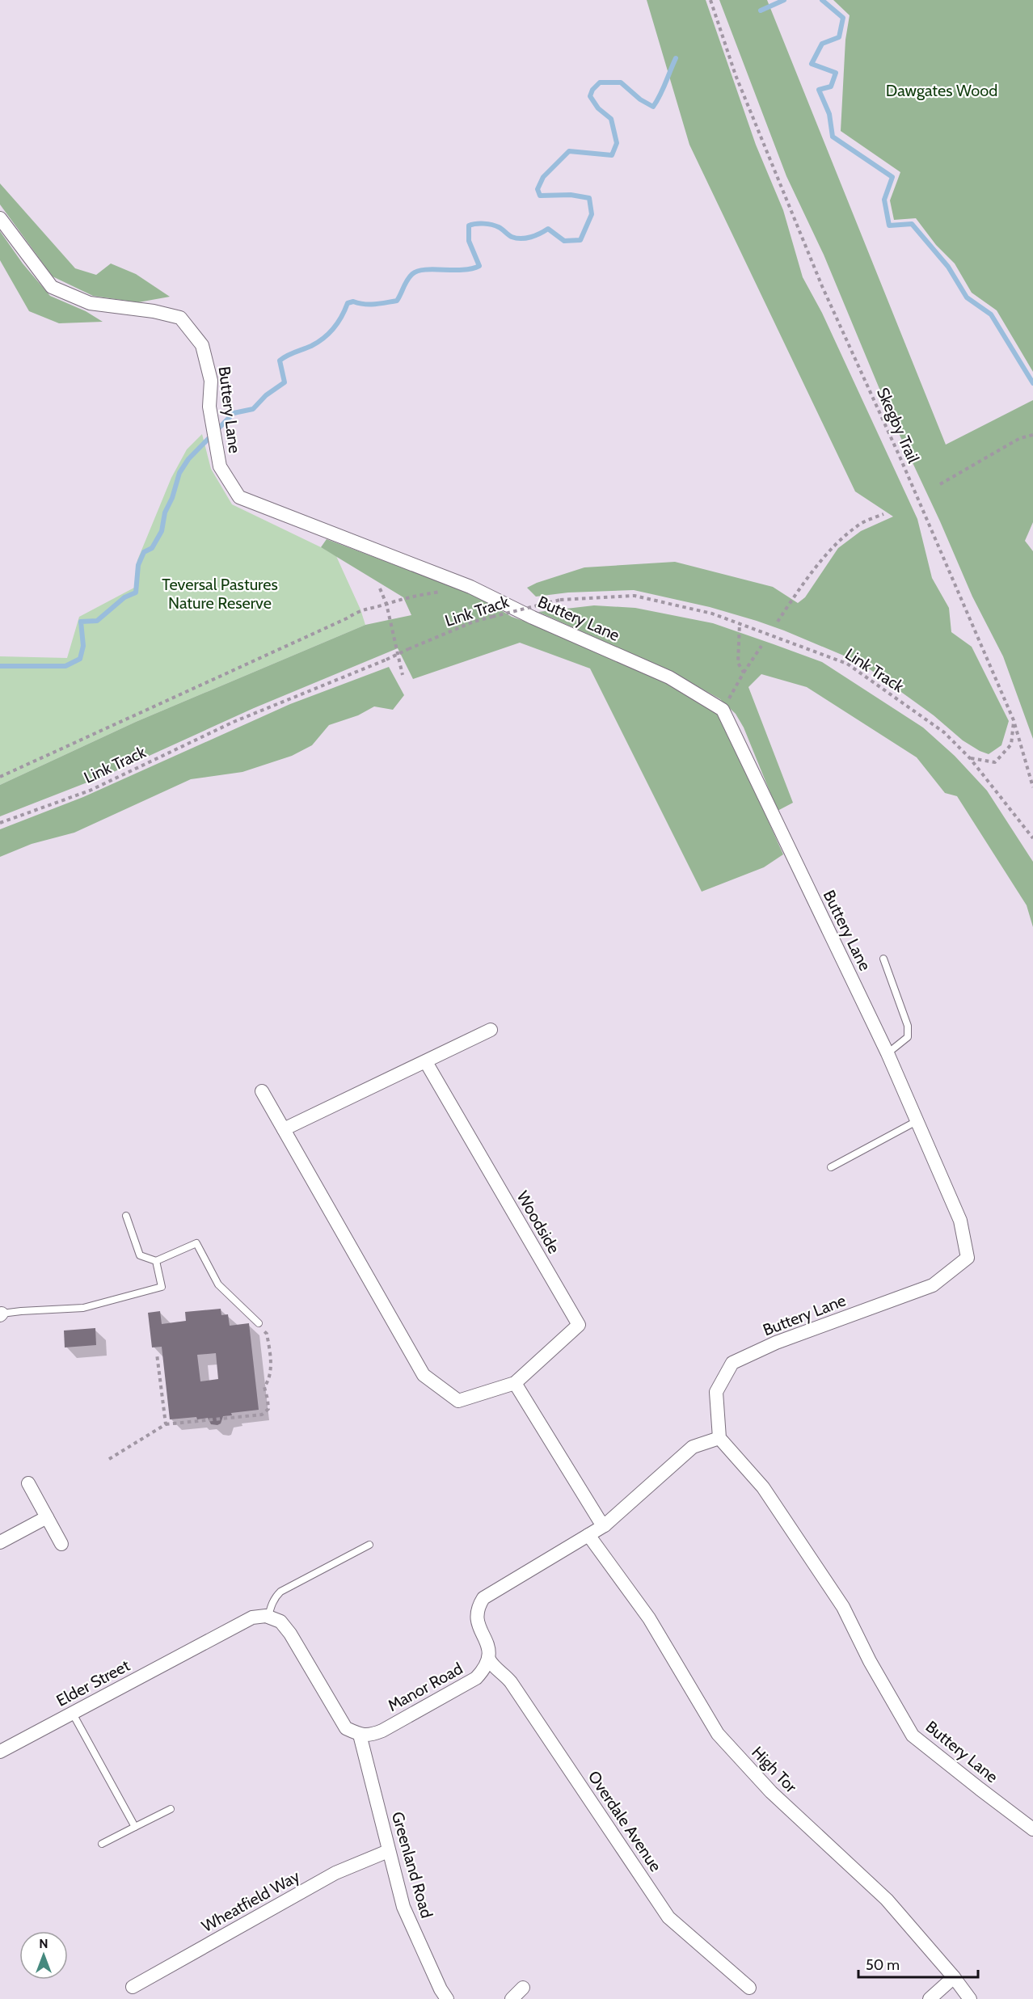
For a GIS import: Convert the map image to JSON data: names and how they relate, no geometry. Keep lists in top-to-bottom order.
{
  "streets": {
    "street": [
      "Buttery Lane",
      "Woodside",
      "Elder Street",
      "Manor Road",
      "High Tor",
      "Overdale Avenue",
      "Greenland Road",
      "Wheatfield Way"
    ],
    "path": ["Skegby Trail", "Link Track"]
  },
  "crossings": [
    ["Manor Road", "Overdale Avenue"],
    ["Manor Road", "Greenland Road"],
    ["Greenland Road", "Wheatfield Way"]
  ],
  "parks": ["Dawgates Wood", "Teversal Pastures Nature Reserve"],
  "scale_bar": "50 m",
  "north": "top"
}
